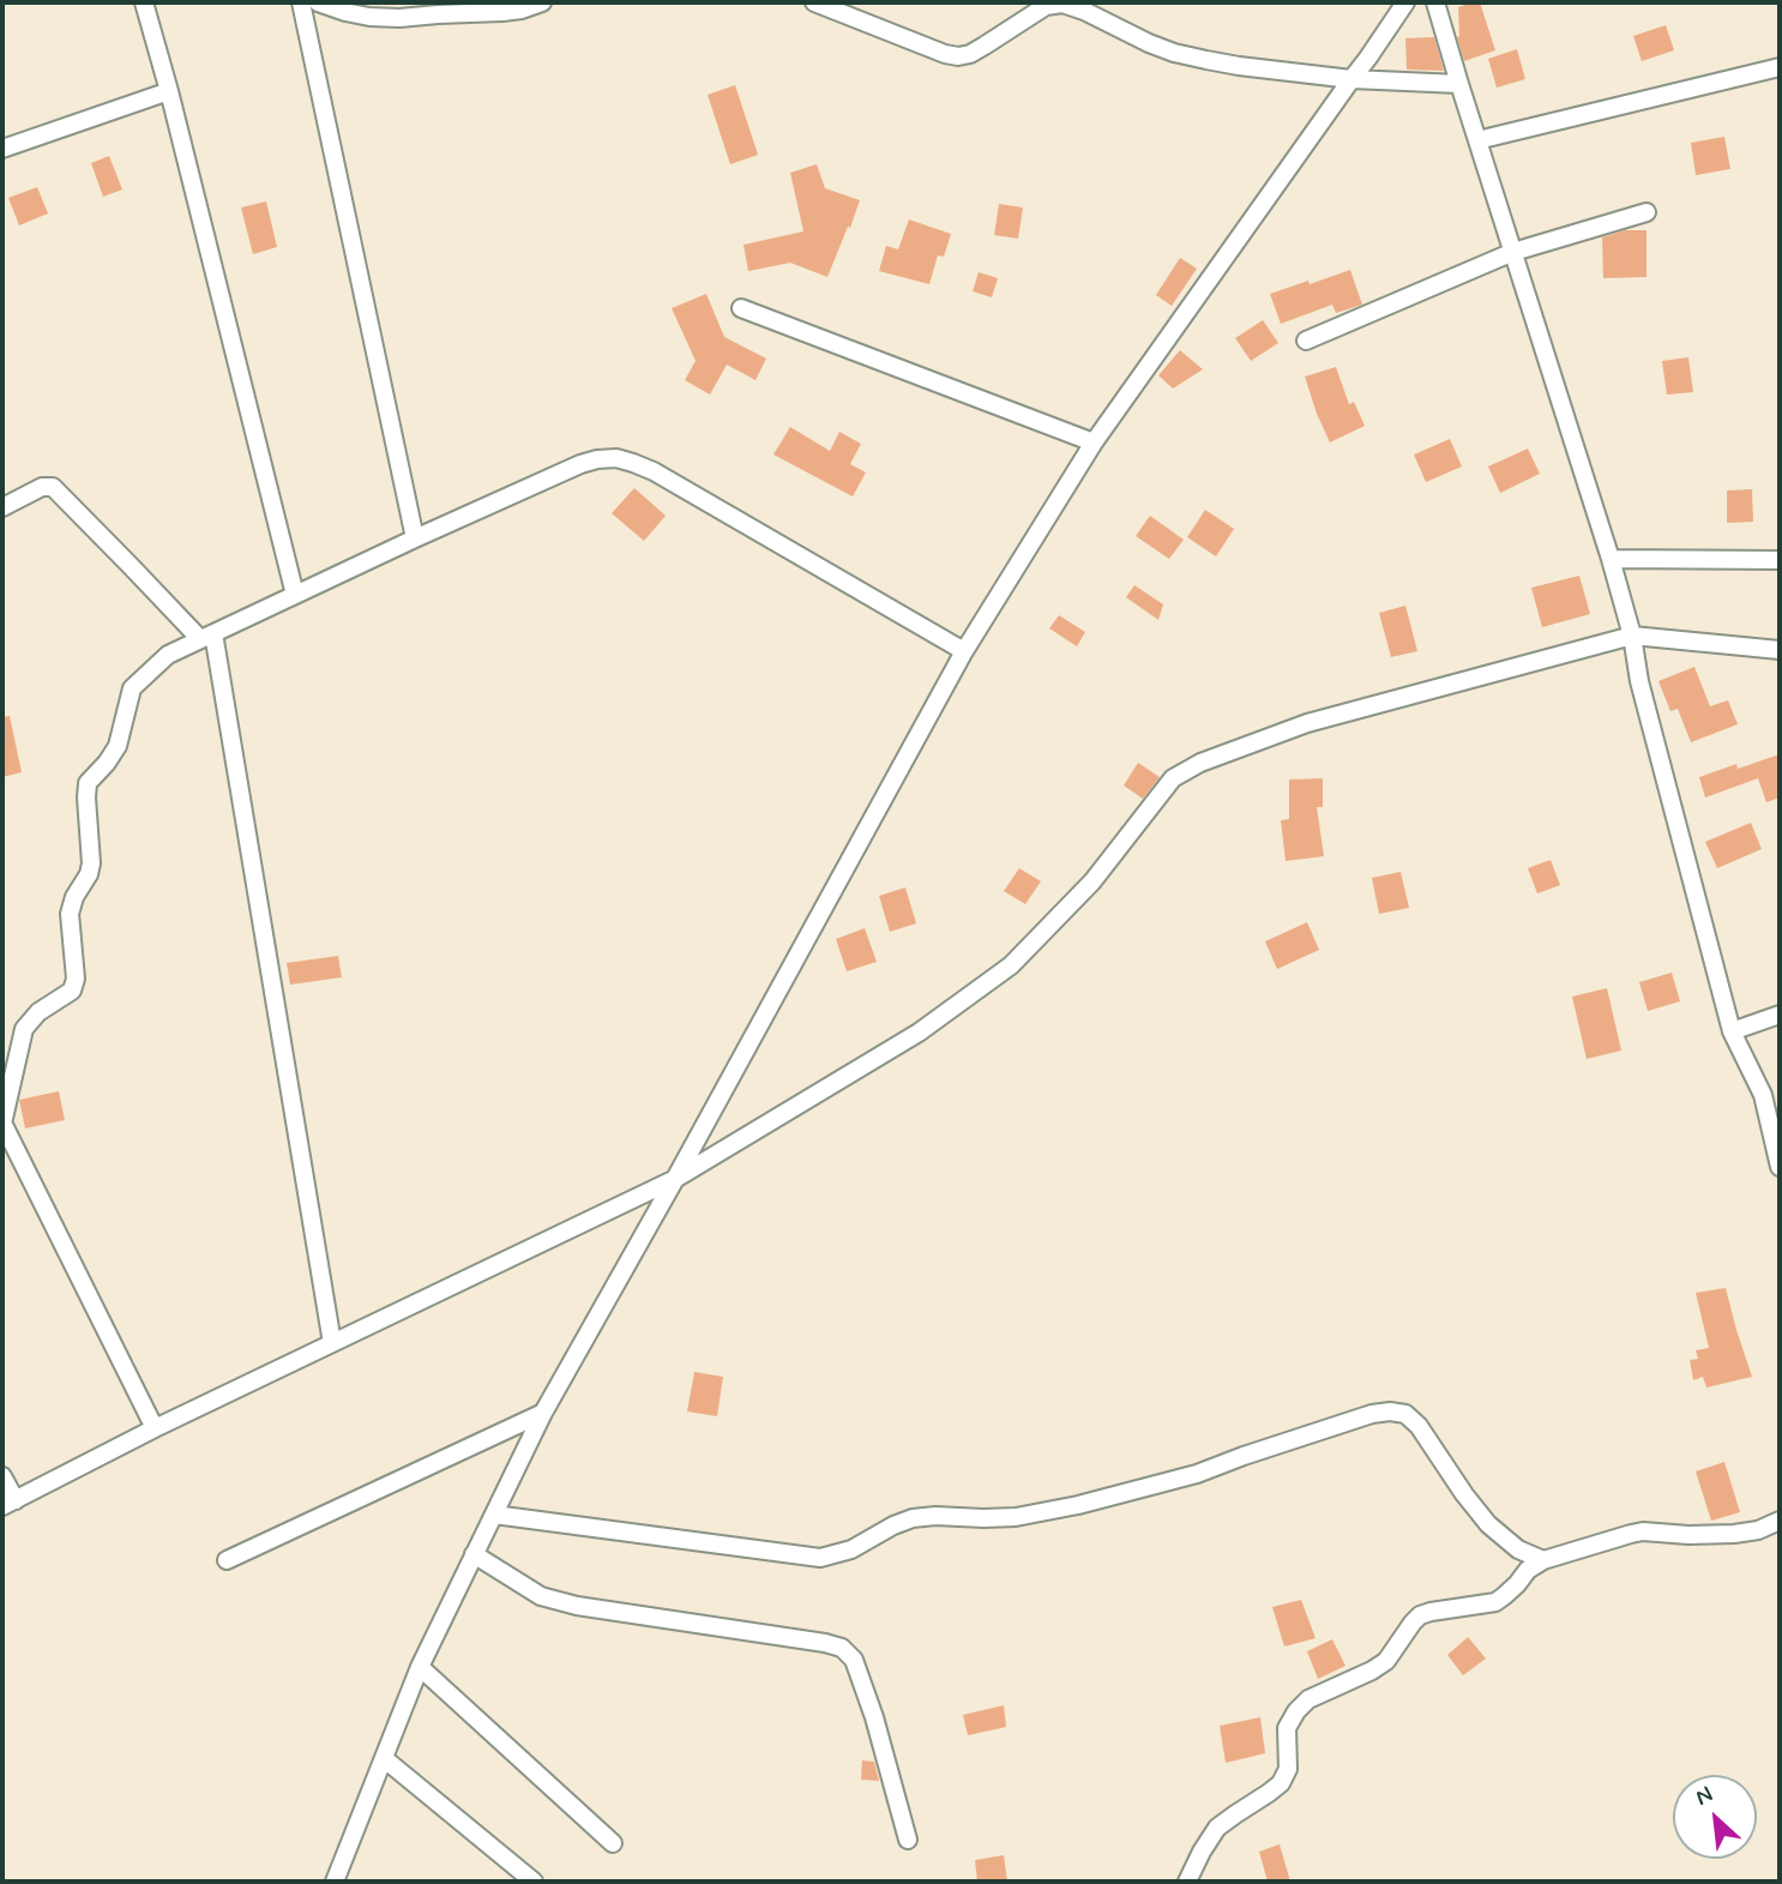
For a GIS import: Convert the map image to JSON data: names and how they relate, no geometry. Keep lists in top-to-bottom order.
{
  "north": "top left"
}
